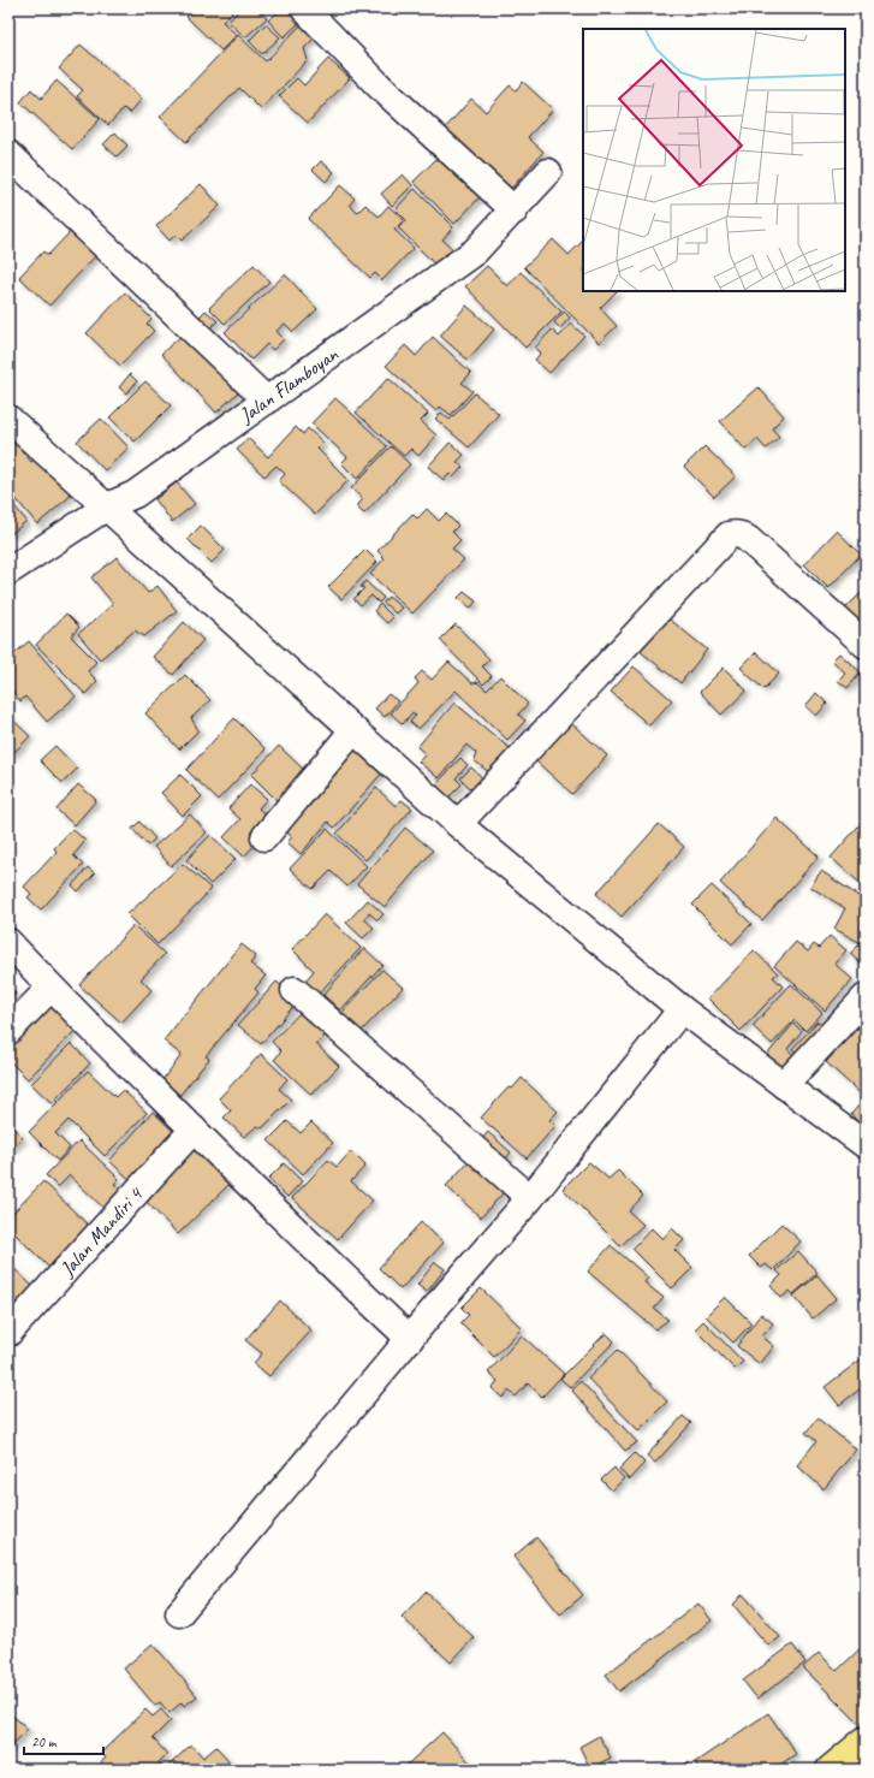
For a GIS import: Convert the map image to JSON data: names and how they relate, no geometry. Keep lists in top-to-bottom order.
{
  "streets": {
    "street": ["Jalan Flamboyan", "Jalan Mandiri 4"]
  },
  "scale_bar": "20 m"
}
